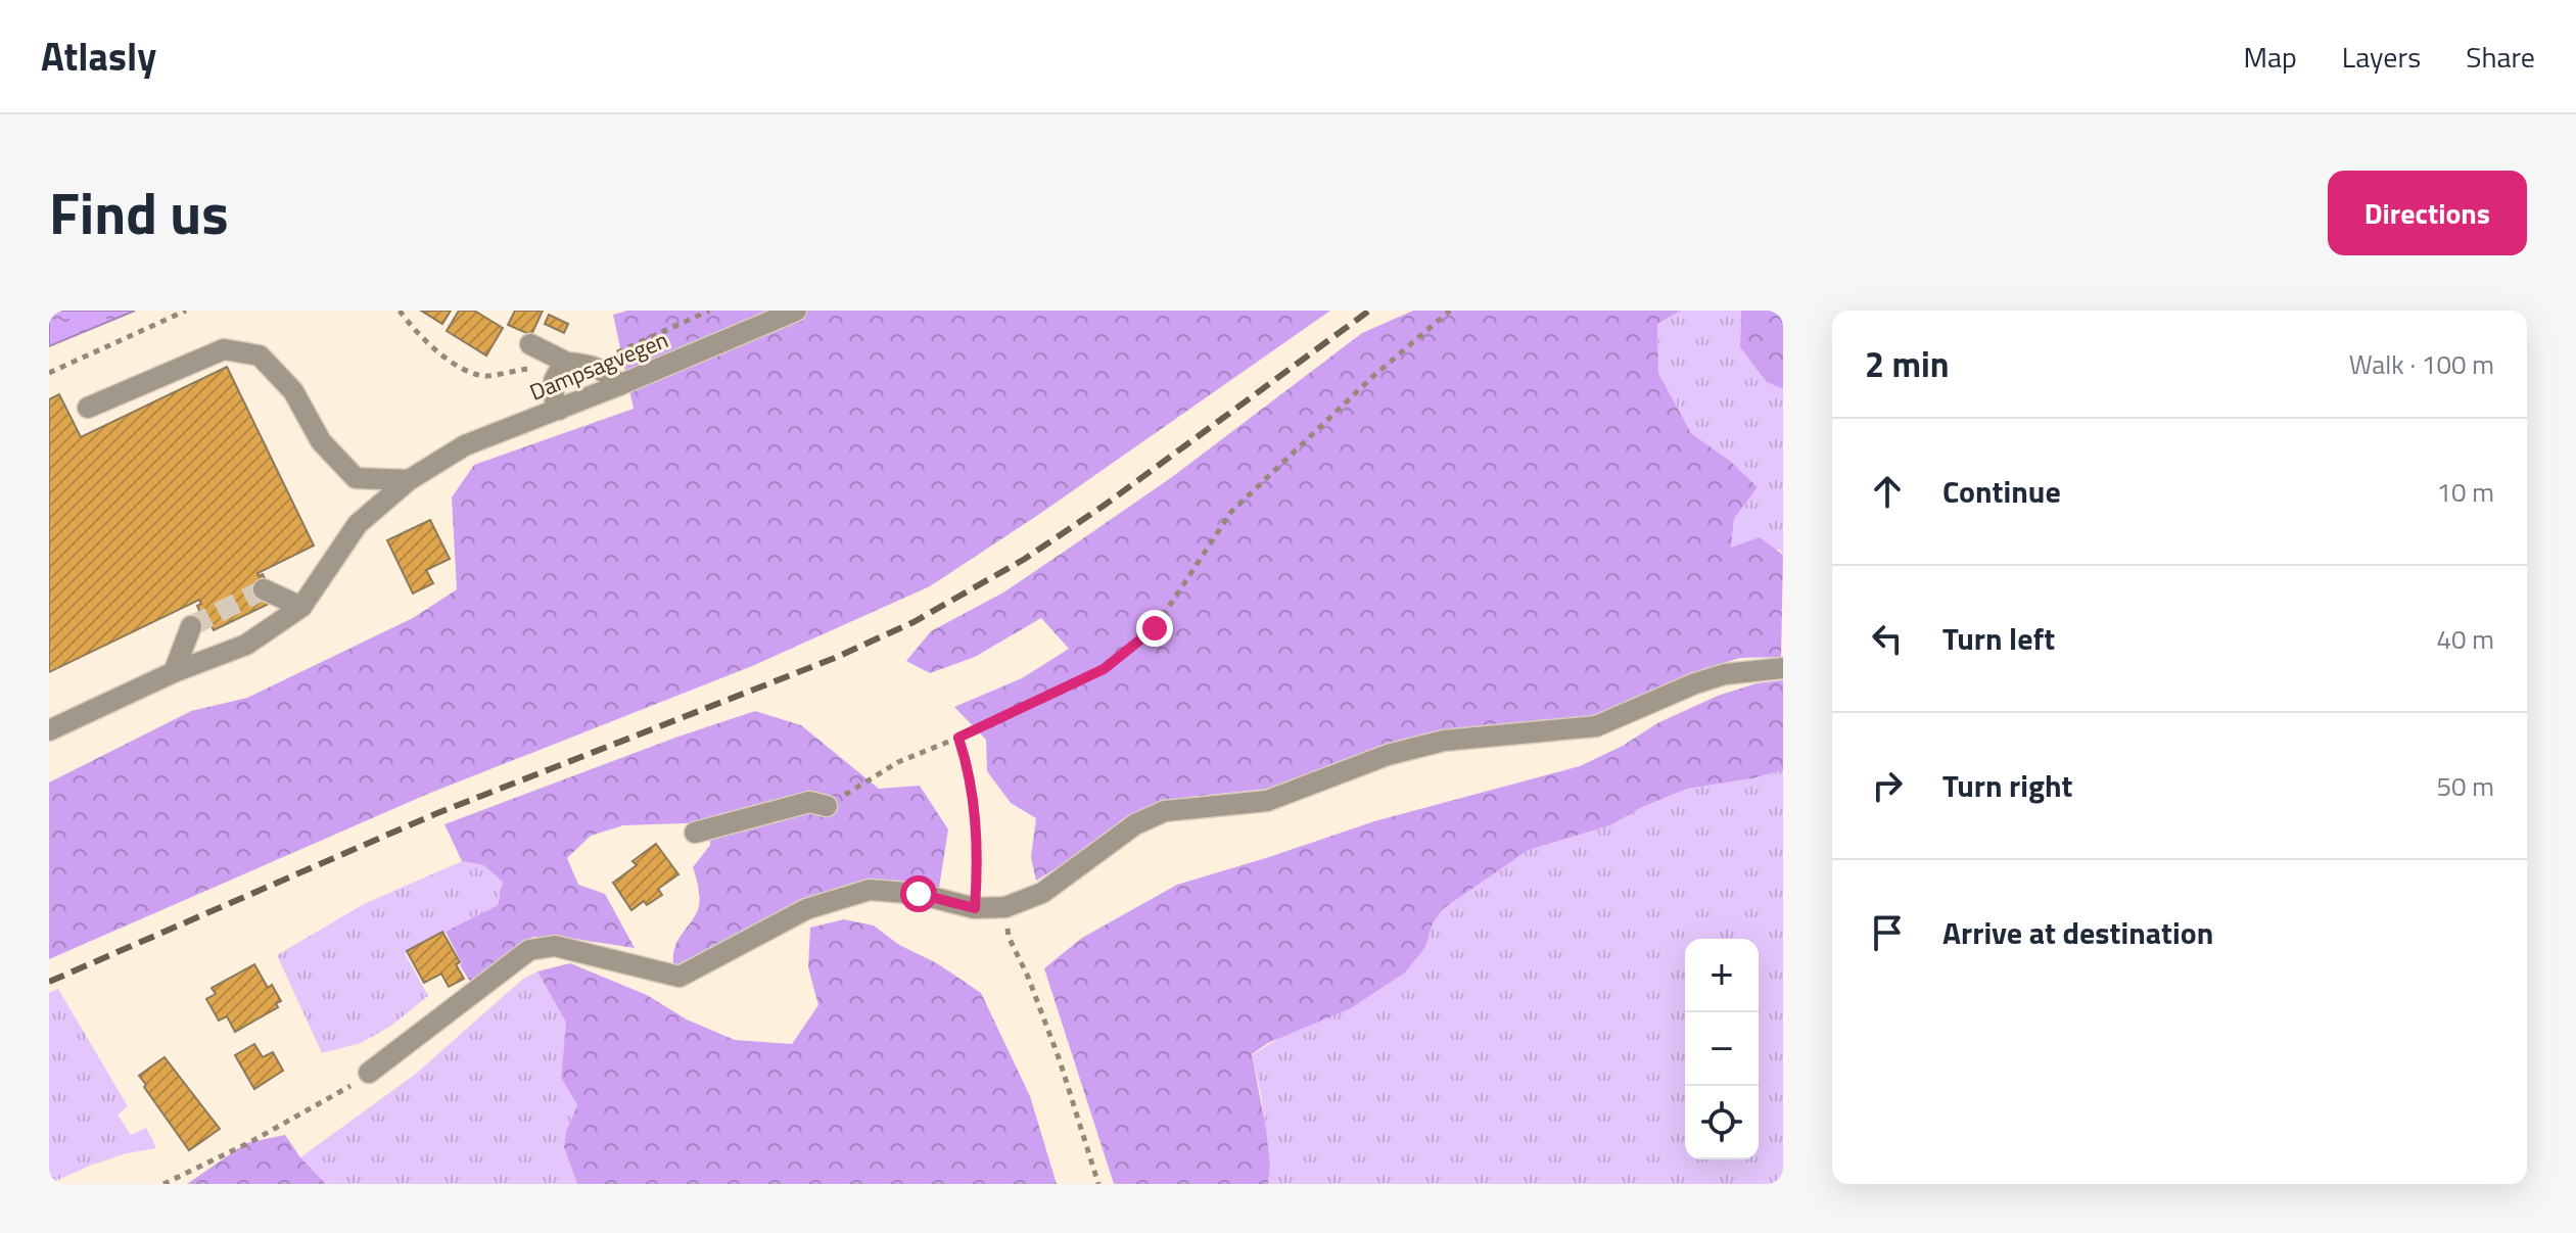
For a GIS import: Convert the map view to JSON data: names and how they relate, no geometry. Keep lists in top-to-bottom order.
{
  "streets": {
    "street": ["Dampsagvegen"]
  },
  "page": {
    "header": "Atlasly",
    "nav": ["Map", "Layers", "Share"],
    "title": "Find us",
    "buttons": "Directions",
    "heading": ["2 min", "Walk · 100 m"],
    "list": [
      ["Continue", "10 m"],
      ["Turn left", "40 m"],
      ["Turn right", "50 m"],
      "Arrive at destination"
    ],
    "map_buttons": ["+", "−"]
  }
}
